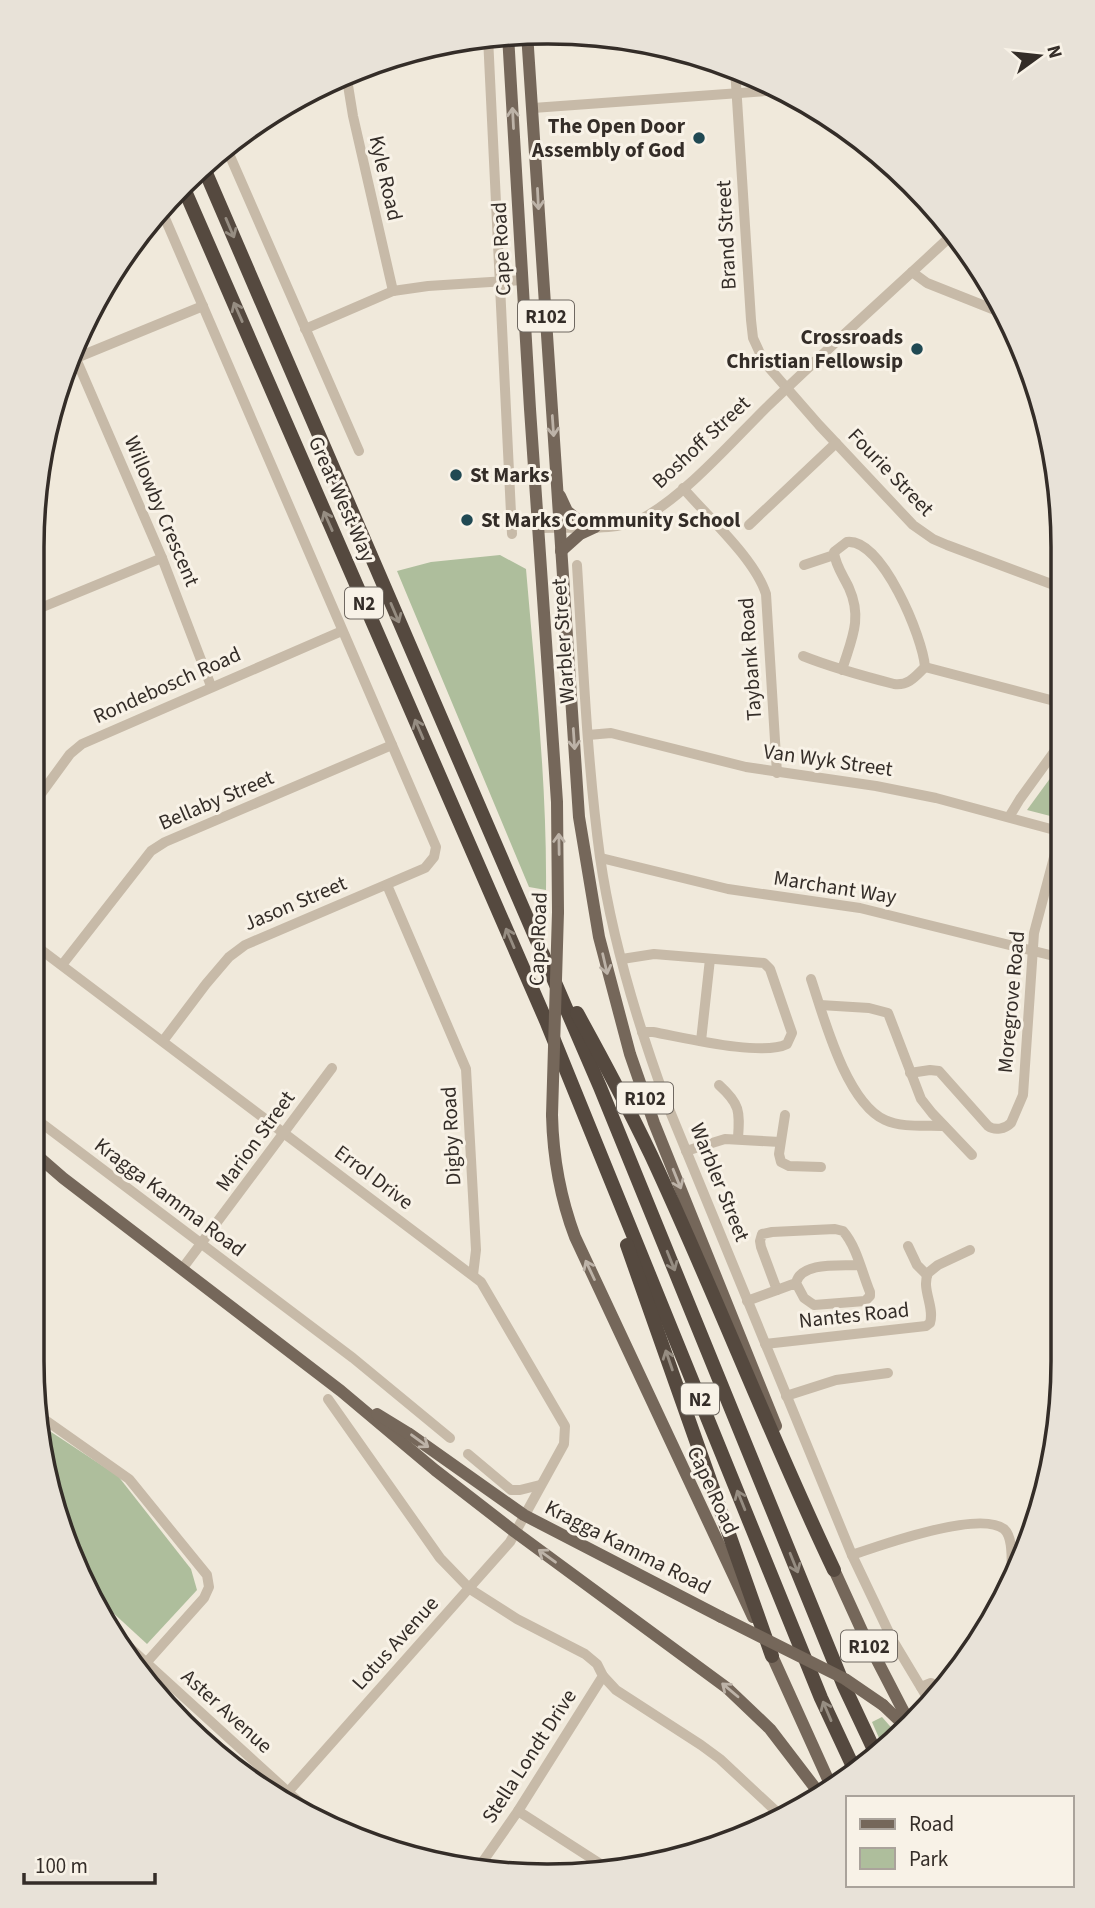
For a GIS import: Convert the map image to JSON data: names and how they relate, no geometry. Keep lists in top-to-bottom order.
{
  "streets": {
    "highway": ["Great West Way", "N2"],
    "main road": ["Cape Road", "R102", "Kragga Kamma Road"],
    "street": [
      "Kyle Road",
      "Brand Street",
      "Boshoff Street",
      "Fourie Street",
      "Willowby Crescent",
      "Warbler Street",
      "Taybank Road",
      "Rondebosch Road",
      "Van Wyk Street",
      "Bellaby Street",
      "Marchant Way",
      "Jason Street",
      "Moregrove Road",
      "Digby Road",
      "Marion Street",
      "Errol Drive",
      "Nantes Road",
      "Lotus Avenue",
      "Aster Avenue",
      "Stella Londt Drive"
    ]
  },
  "crossings": [
    ["Brand Street", "Boshoff Street"],
    ["Brand Street", "Fourie Street"],
    ["Cape Road", "Boshoff Street"],
    ["Boshoff Street", "Fourie Street"],
    ["Boshoff Street", "Taybank Road"],
    ["Great West Way", "N2"],
    ["Willowby Crescent", "Rondebosch Road"],
    ["Warbler Street", "Van Wyk Street"],
    ["Warbler Street", "Marchant Way"],
    ["Warbler Street", "Nantes Road"],
    ["Taybank Road", "Van Wyk Street"],
    ["Bellaby Street", "Jason Street"],
    ["Bellaby Street", "Errol Drive"],
    ["Marchant Way", "Moregrove Road"],
    ["Jason Street", "Digby Road"],
    ["Jason Street", "Errol Drive"],
    ["Digby Road", "Errol Drive"],
    ["Marion Street", "Errol Drive"],
    ["Marion Street", "Kragga Kamma Road"],
    ["Errol Drive", "Kragga Kamma Road"],
    ["Errol Drive", "Lotus Avenue"],
    ["Kragga Kamma Road", "Lotus Avenue"],
    ["Lotus Avenue", "Aster Avenue"],
    ["Lotus Avenue", "Stella Londt Drive"]
  ],
  "places": [
    "The Open Door Assembly of God",
    "Crossroads Christian Fellowsip",
    "St Marks",
    "St Marks Community School"
  ],
  "legend": ["Road", "Park"],
  "scale_bar": "100 m",
  "north": "right"
}
